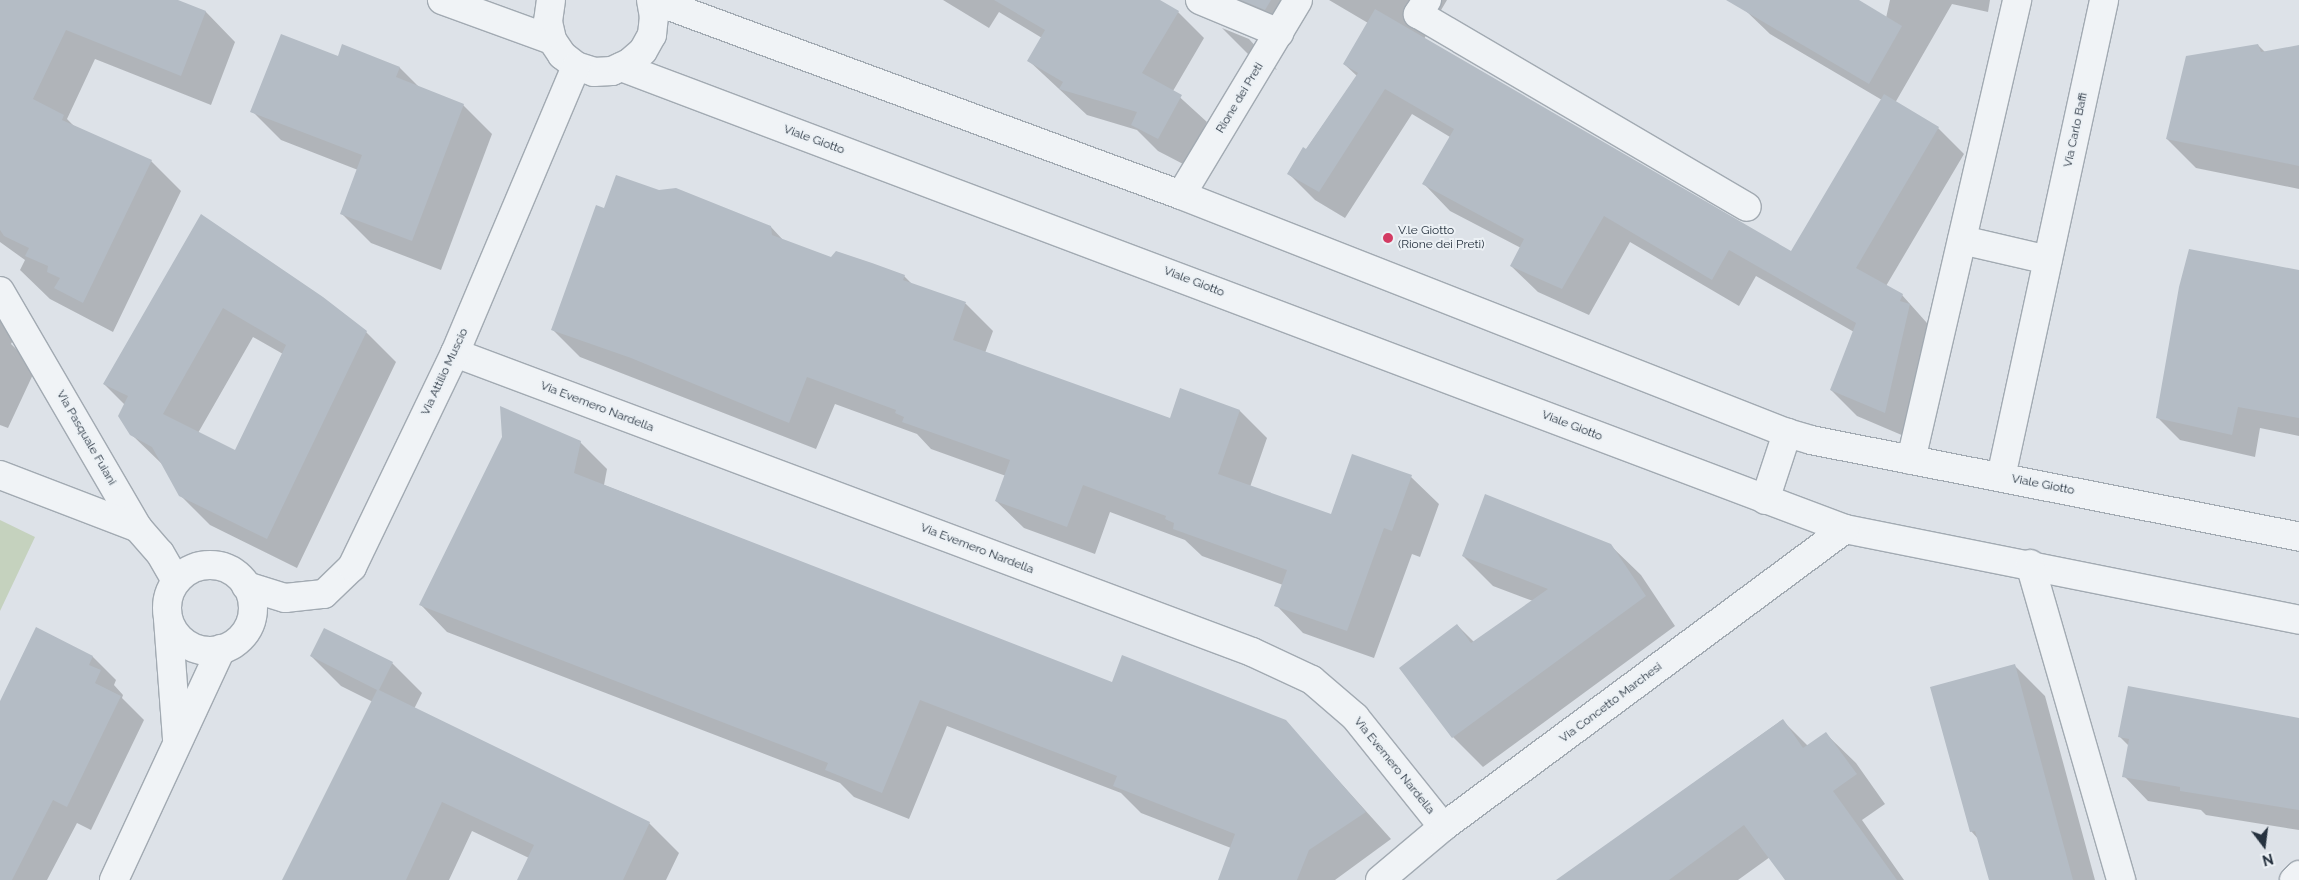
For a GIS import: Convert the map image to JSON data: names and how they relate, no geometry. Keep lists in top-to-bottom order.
{
  "streets": {
    "street": [
      "Rione dei Preti",
      "Via Carlo Baffi",
      "Viale Giotto",
      "Via Attilio Muscio",
      "Via Evemero Nardella",
      "Via Pasquale Fuiani",
      "Via Concetto Marchesi"
    ]
  },
  "crossings": [
    ["Rione dei Preti", "Viale Giotto"],
    ["Via Carlo Baffi", "Viale Giotto"],
    ["Viale Giotto", "Via Concetto Marchesi"],
    ["Via Attilio Muscio", "Via Evemero Nardella"],
    ["Via Attilio Muscio", "Via Pasquale Fuiani"],
    ["Via Evemero Nardella", "Via Concetto Marchesi"]
  ],
  "places": ["V.le Giotto (Rione dei Preti)"],
  "north": "bottom"
}
